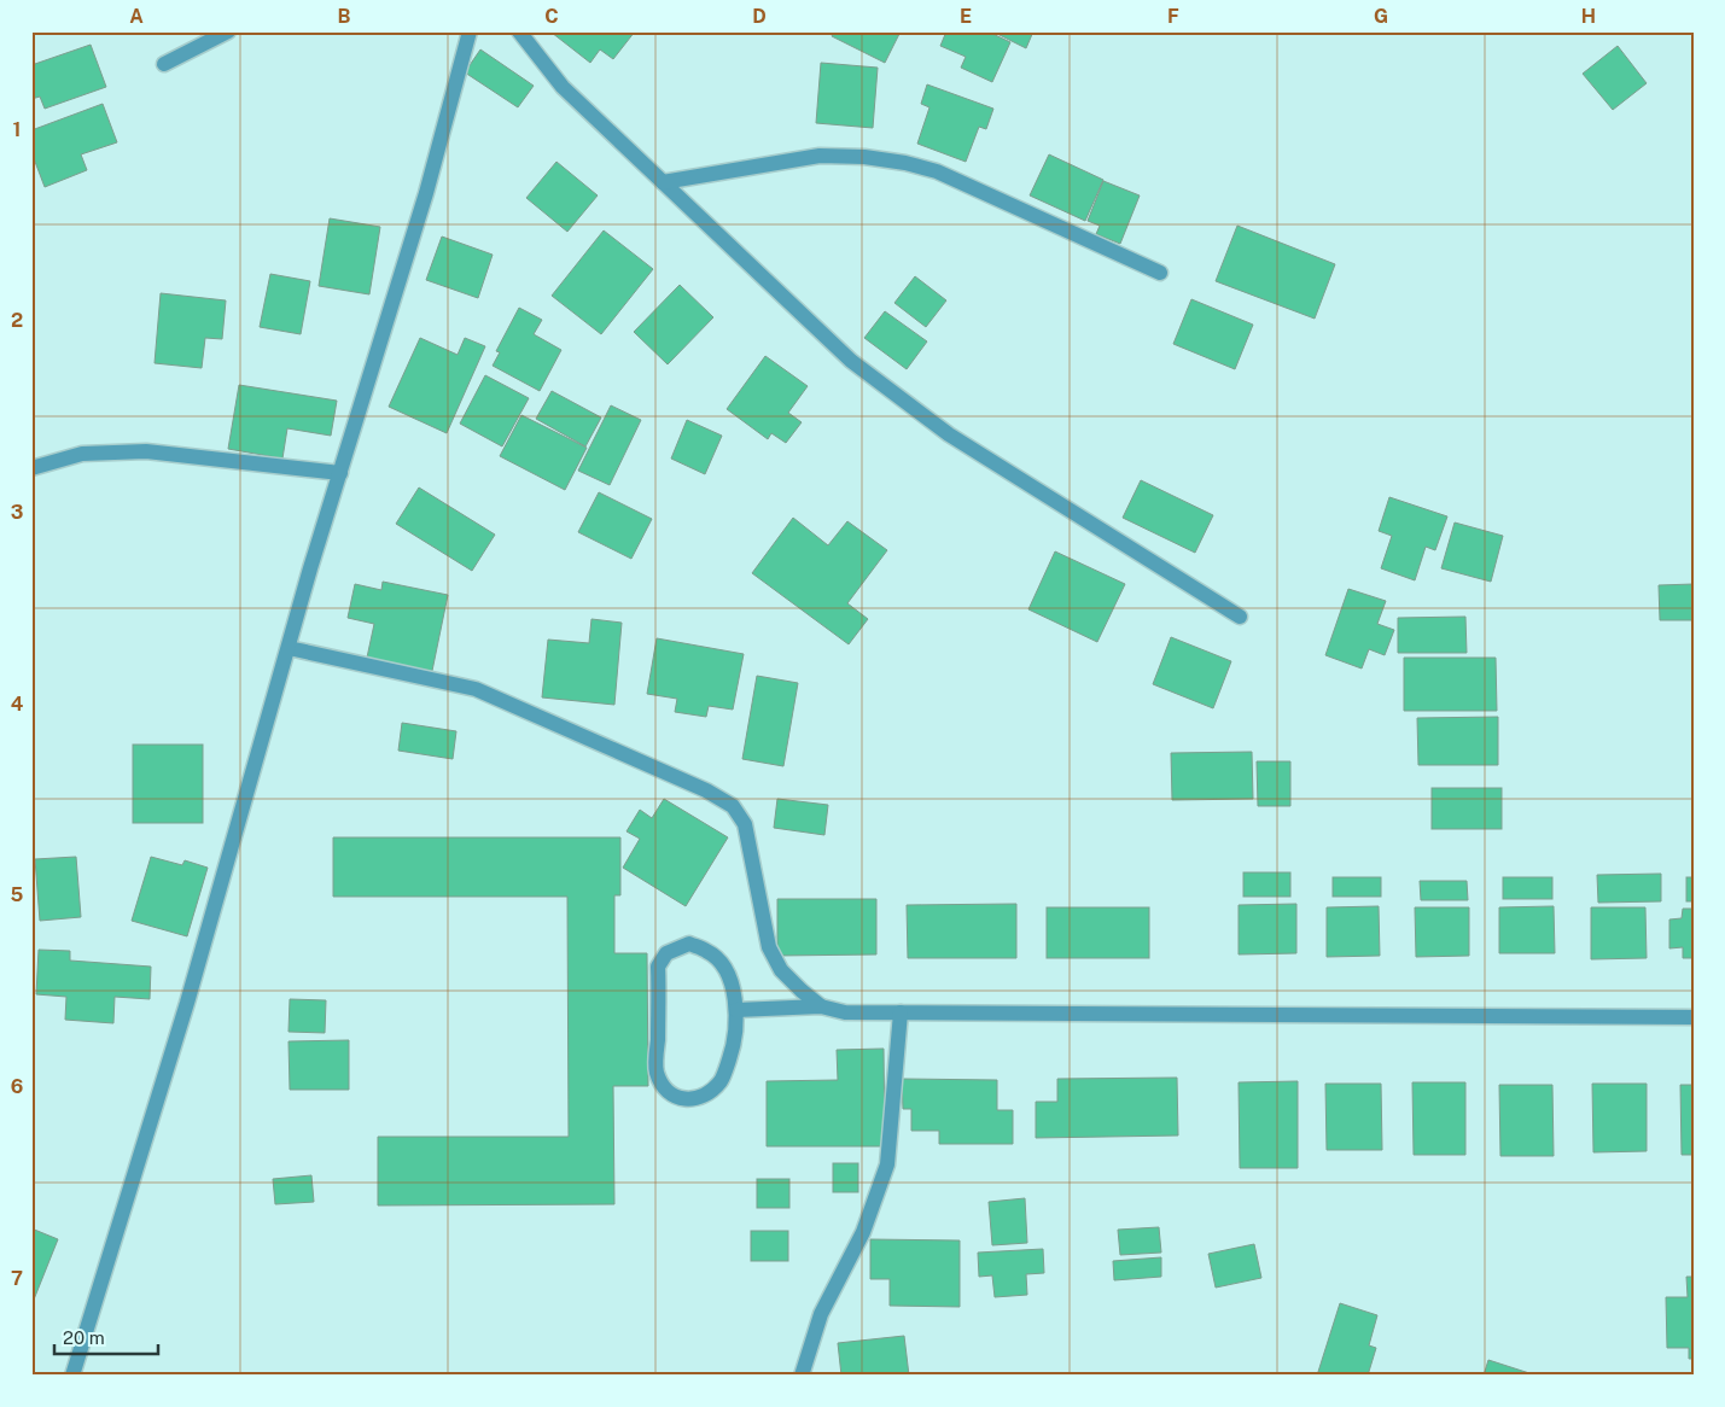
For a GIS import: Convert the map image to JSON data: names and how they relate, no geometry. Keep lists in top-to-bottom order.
{
  "scale_bar": "20 m",
  "grid": {
    "columns": [
      "A",
      "B",
      "C",
      "D",
      "E",
      "F",
      "G",
      "H"
    ],
    "rows": [
      "1",
      "2",
      "3",
      "4",
      "5",
      "6",
      "7"
    ]
  }
}
